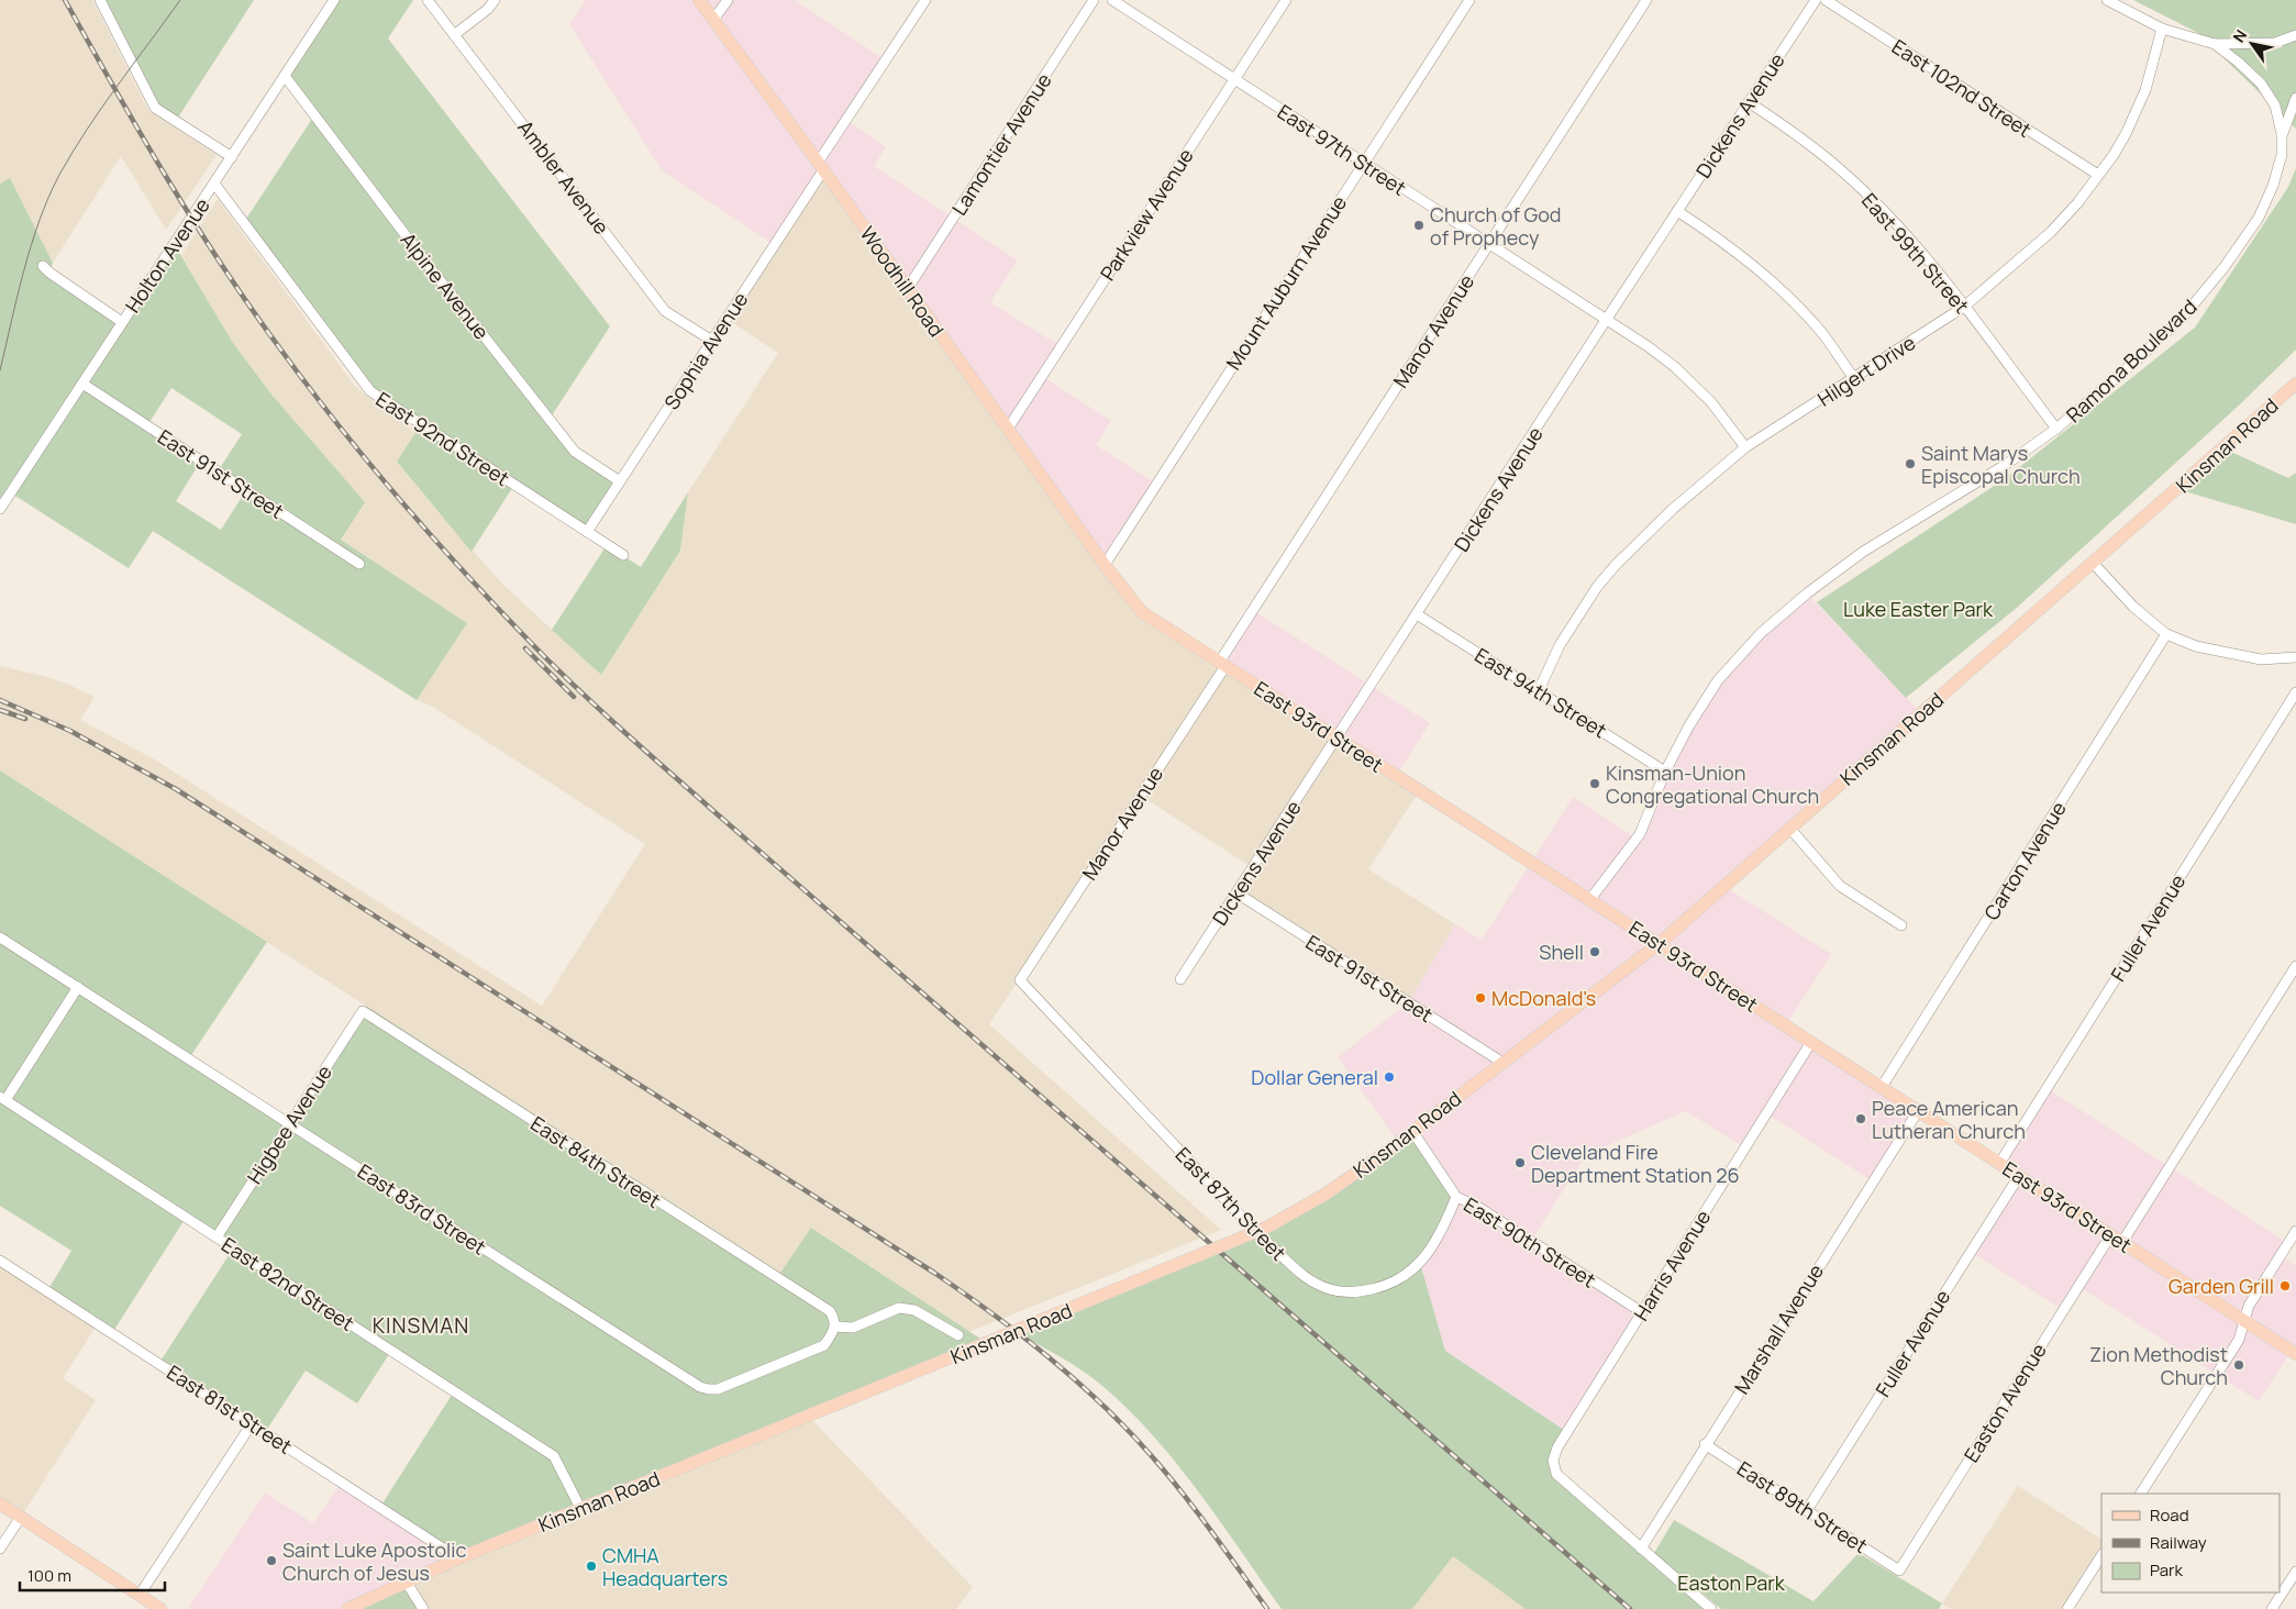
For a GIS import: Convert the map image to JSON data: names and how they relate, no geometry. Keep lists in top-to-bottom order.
{
  "streets": {
    "main road": ["Woodhill Road", "Kinsman Road", "East 93rd Street"],
    "street": [
      "East 102nd Street",
      "Dickens Avenue",
      "Lamontier Avenue",
      "East 97th Street",
      "Ambler Avenue",
      "Parkview Avenue",
      "East 99th Street",
      "Holton Avenue",
      "Mount Auburn Avenue",
      "Alpine Avenue",
      "Manor Avenue",
      "Sophia Avenue",
      "Ramona Boulevard",
      "Hilgert Drive",
      "East 92nd Street",
      "East 91st Street",
      "East 94th Street",
      "Carton Avenue",
      "Fuller Avenue",
      "Higbee Avenue",
      "East 84th Street",
      "East 87th Street",
      "East 83rd Street",
      "East 90th Street",
      "Harris Avenue",
      "East 82nd Street",
      "Marshall Avenue",
      "Easton Avenue",
      "East 81st Street",
      "East 89th Street"
    ]
  },
  "crossings": [
    ["East 102nd Street", "Hilgert Drive"],
    ["Dickens Avenue", "East 97th Street"],
    ["Dickens Avenue", "East 99th Street"],
    ["Dickens Avenue", "East 91st Street"],
    ["Dickens Avenue", "East 94th Street"],
    ["Dickens Avenue", "East 93rd Street"],
    ["Lamontier Avenue", "Woodhill Road"],
    ["East 97th Street", "Parkview Avenue"],
    ["East 97th Street", "Mount Auburn Avenue"],
    ["East 97th Street", "Manor Avenue"],
    ["East 97th Street", "Hilgert Drive"],
    ["Ambler Avenue", "Sophia Avenue"],
    ["Parkview Avenue", "Woodhill Road"],
    ["East 99th Street", "Ramona Boulevard"],
    ["East 99th Street", "Hilgert Drive"],
    ["Holton Avenue", "Alpine Avenue"],
    ["Holton Avenue", "East 92nd Street"],
    ["Holton Avenue", "East 91st Street"],
    ["Woodhill Road", "Mount Auburn Avenue"],
    ["Woodhill Road", "Sophia Avenue"],
    ["Woodhill Road", "East 93rd Street"],
    ["Mount Auburn Avenue", "East 93rd Street"],
    ["Alpine Avenue", "Sophia Avenue"],
    ["Manor Avenue", "East 93rd Street"],
    ["Manor Avenue", "East 87th Street"],
    ["Sophia Avenue", "East 92nd Street"],
    ["Ramona Boulevard", "East 94th Street"],
    ["Ramona Boulevard", "East 93rd Street"],
    ["Hilgert Drive", "East 94th Street"],
    ["Kinsman Road", "East 91st Street"],
    ["Kinsman Road", "East 93rd Street"],
    ["Kinsman Road", "East 90th Street"],
    ["Kinsman Road", "East 82nd Street"],
    ["Kinsman Road", "East 81st Street"],
    ["East 93rd Street", "Carton Avenue"],
    ["East 93rd Street", "Fuller Avenue"],
    ["East 93rd Street", "Harris Avenue"],
    ["East 93rd Street", "Marshall Avenue"],
    ["East 93rd Street", "Easton Avenue"],
    ["Fuller Avenue", "East 89th Street"],
    ["Higbee Avenue", "East 84th Street"],
    ["Higbee Avenue", "East 83rd Street"],
    ["Higbee Avenue", "East 82nd Street"],
    ["East 84th Street", "East 83rd Street"],
    ["East 87th Street", "East 90th Street"],
    ["East 90th Street", "Harris Avenue"],
    ["Harris Avenue", "Marshall Avenue"],
    ["Marshall Avenue", "East 89th Street"],
    ["Easton Avenue", "East 89th Street"]
  ],
  "districts": ["KINSMAN"],
  "parks": ["Luke Easter Park", "Easton Park"],
  "places": [
    "Church of God of Prophecy",
    "Saint Marys Episcopal Church",
    "Kinsman-Union Congregational Church",
    "Shell",
    "McDonald's",
    "Dollar General",
    "Peace American Lutheran Church",
    "Cleveland Fire Department Station 26",
    "Garden Grill",
    "Zion Methodist Church",
    "Saint Luke Apostolic Church of Jesus",
    "CMHA Headquarters"
  ],
  "legend": ["Road", "Railway", "Park"],
  "scale_bar": "100 m",
  "north": "top left"
}
